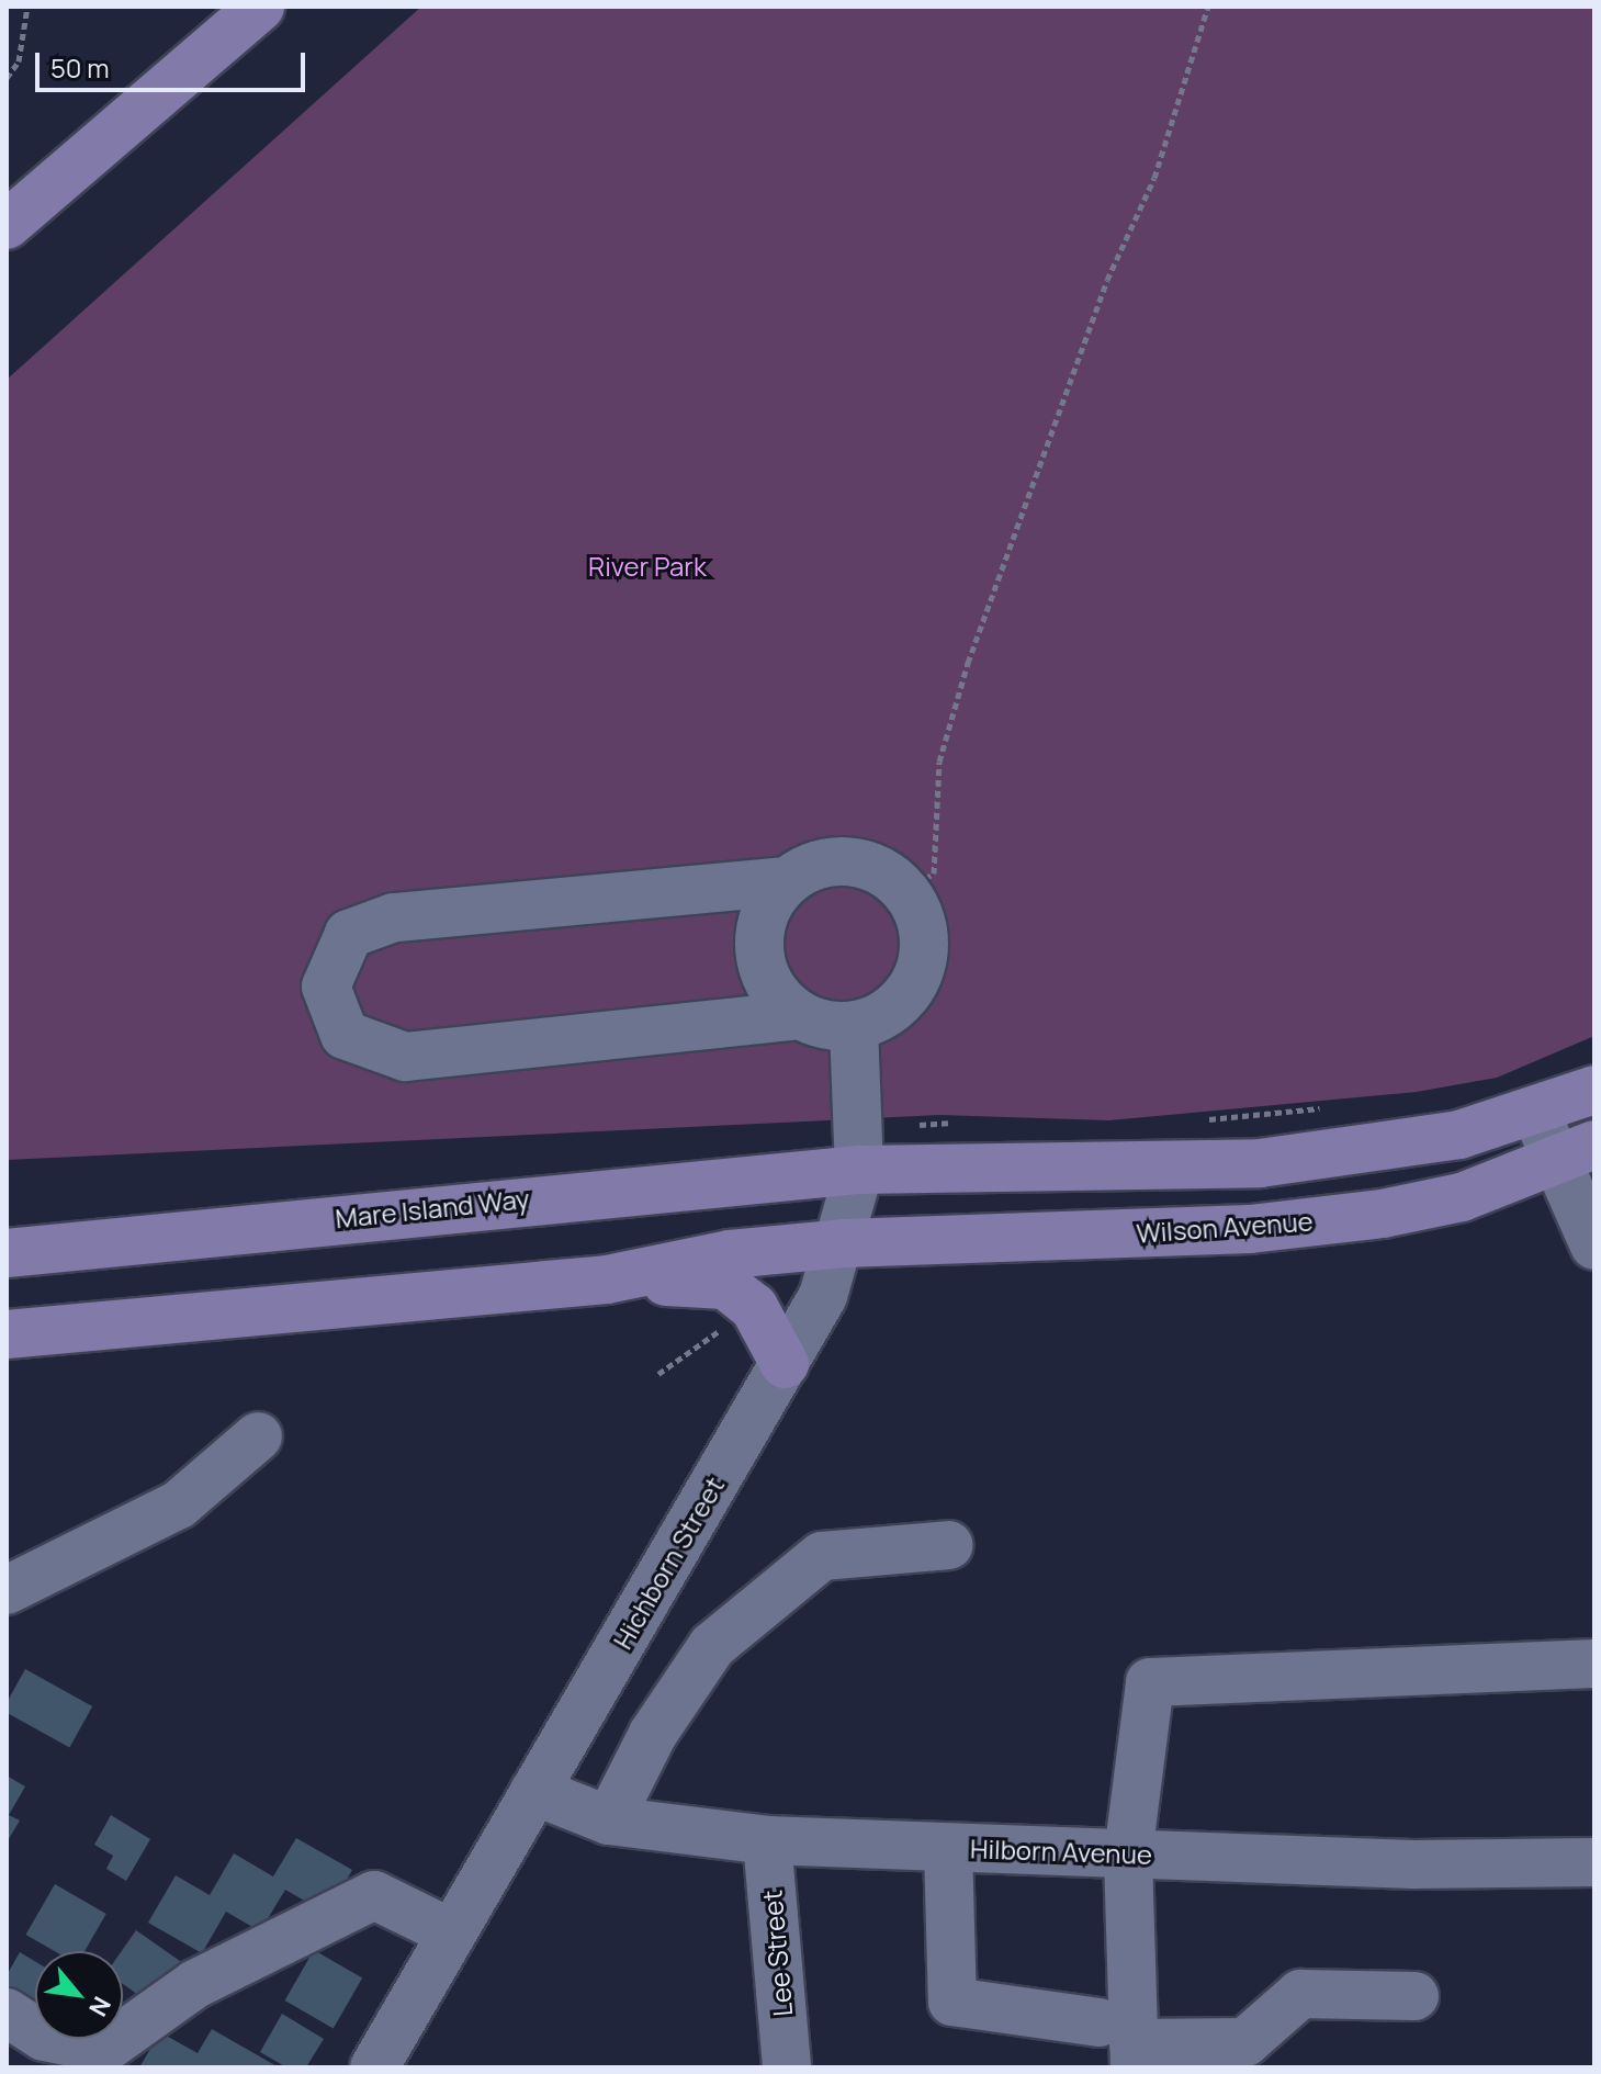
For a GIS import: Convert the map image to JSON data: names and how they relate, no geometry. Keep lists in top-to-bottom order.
{
  "streets": {
    "main road": ["Mare Island Way", "Wilson Avenue"],
    "street": ["Hichborn Street", "Hilborn Avenue", "Lee Street"]
  },
  "crossings": [
    ["Mare Island Way", "Hichborn Street"],
    ["Wilson Avenue", "Hichborn Street"],
    ["Hichborn Street", "Hilborn Avenue"],
    ["Hilborn Avenue", "Lee Street"]
  ],
  "parks": ["River Park"],
  "scale_bar": "50 m",
  "north": "bottom right"
}
